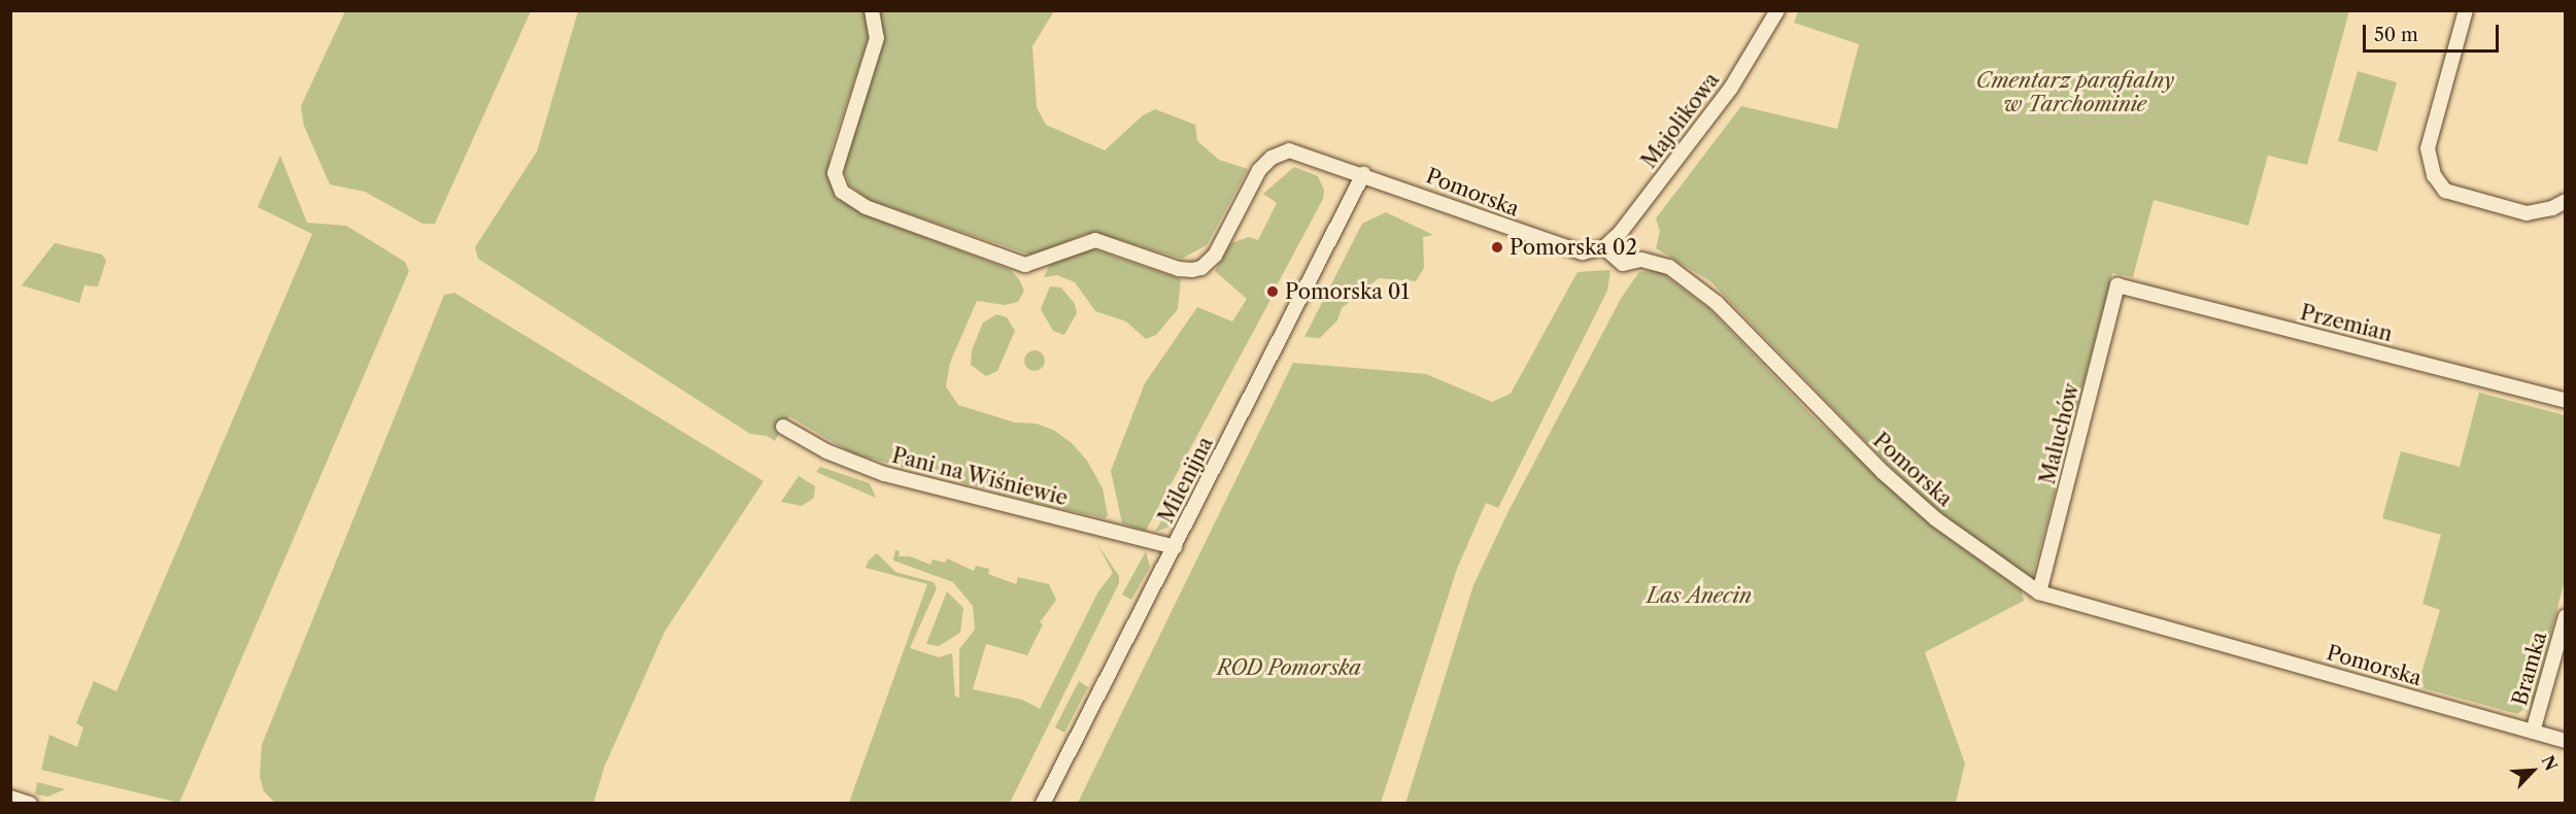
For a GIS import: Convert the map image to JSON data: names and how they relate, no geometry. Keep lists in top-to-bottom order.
{
  "streets": {
    "street": [
      "Majolikowa",
      "Pomorska",
      "Przemian",
      "Maluchów",
      "Pani na Wiśniewie",
      "Milenijna",
      "Bramka"
    ]
  },
  "crossings": [
    ["Majolikowa", "Pomorska"],
    ["Pomorska", "Maluchów"],
    ["Pomorska", "Milenijna"],
    ["Pomorska", "Bramka"],
    ["Przemian", "Maluchów"],
    ["Pani na Wiśniewie", "Milenijna"]
  ],
  "parks": ["Cmentarz parafialny w Tarchominie", "Las Anecin", "ROD Pomorska"],
  "places": ["Pomorska 02", "Pomorska 01"],
  "scale_bar": "50 m",
  "north": "top right"
}
